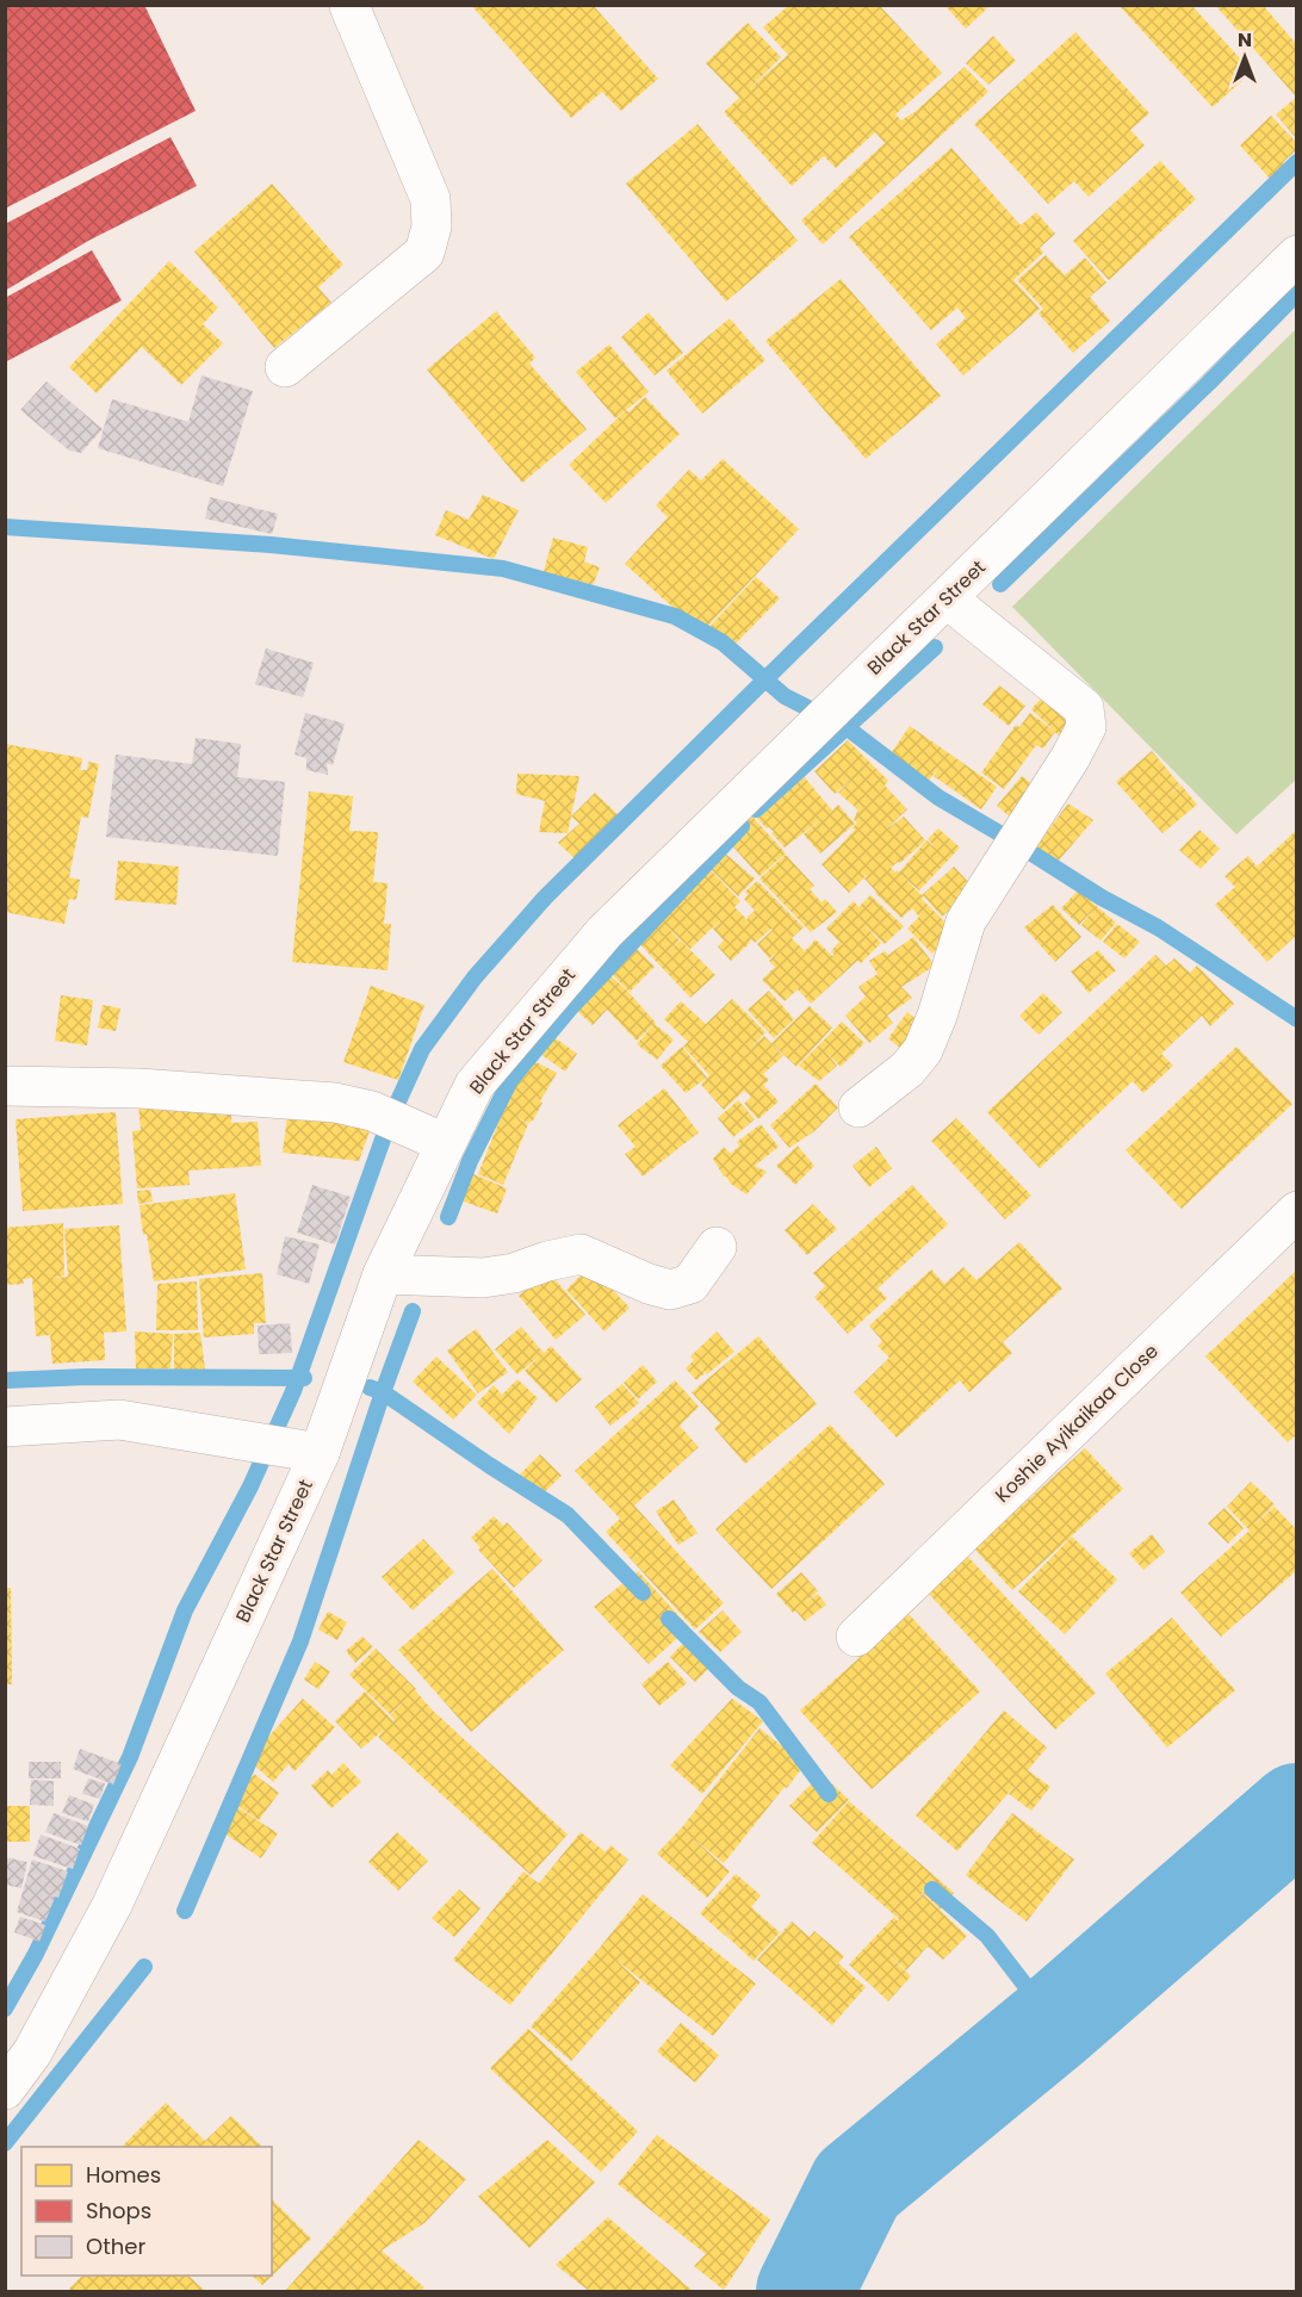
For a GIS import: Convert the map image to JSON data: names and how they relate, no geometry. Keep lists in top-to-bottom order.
{
  "streets": {
    "street": ["Black Star Street", "Koshie Ayikaikaa Close"]
  },
  "legend": ["Homes", "Shops", "Other"],
  "north": "top"
}
